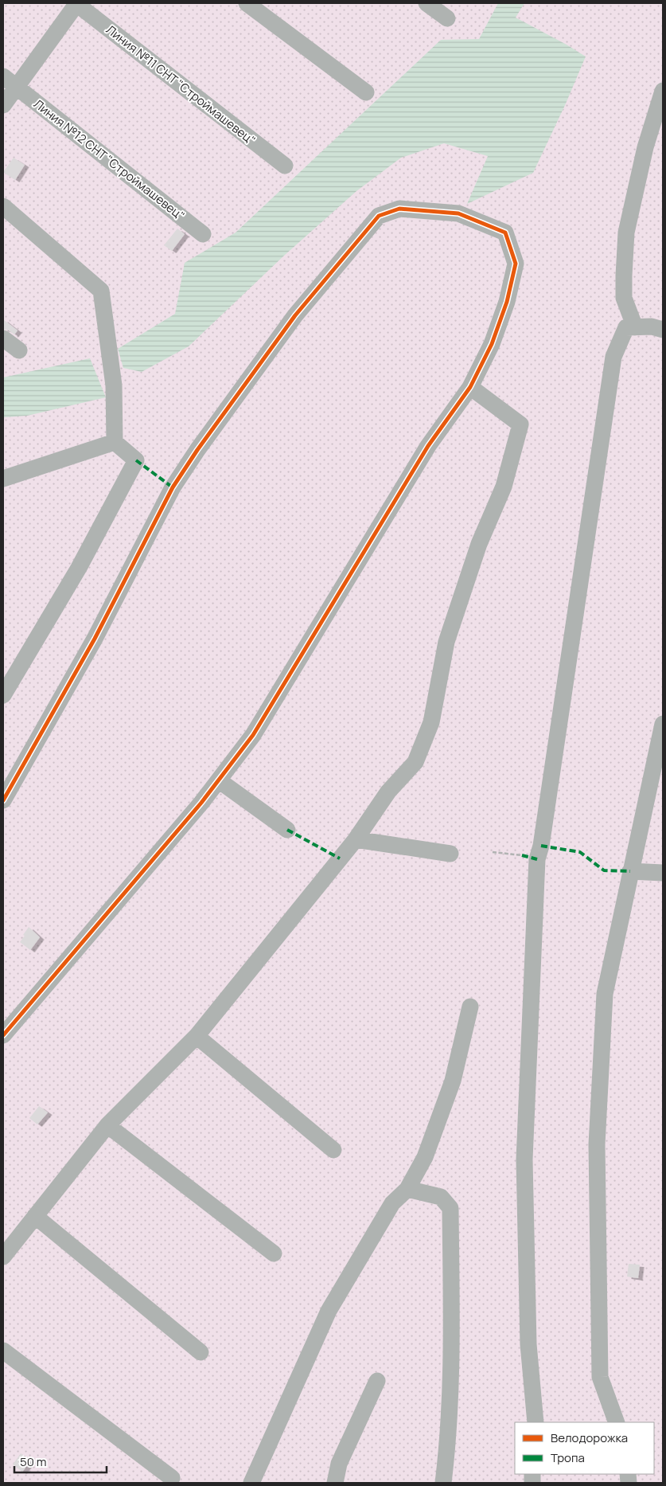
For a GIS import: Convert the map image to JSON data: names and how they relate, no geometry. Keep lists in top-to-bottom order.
{
  "streets": {
    "street": ["Линия №11 СНТ \"Строймашевец\"", "Линия №12 СНТ \"Строймашевец\""]
  },
  "legend": ["Велодорожка", "Тропа"],
  "scale_bar": "50 m"
}
